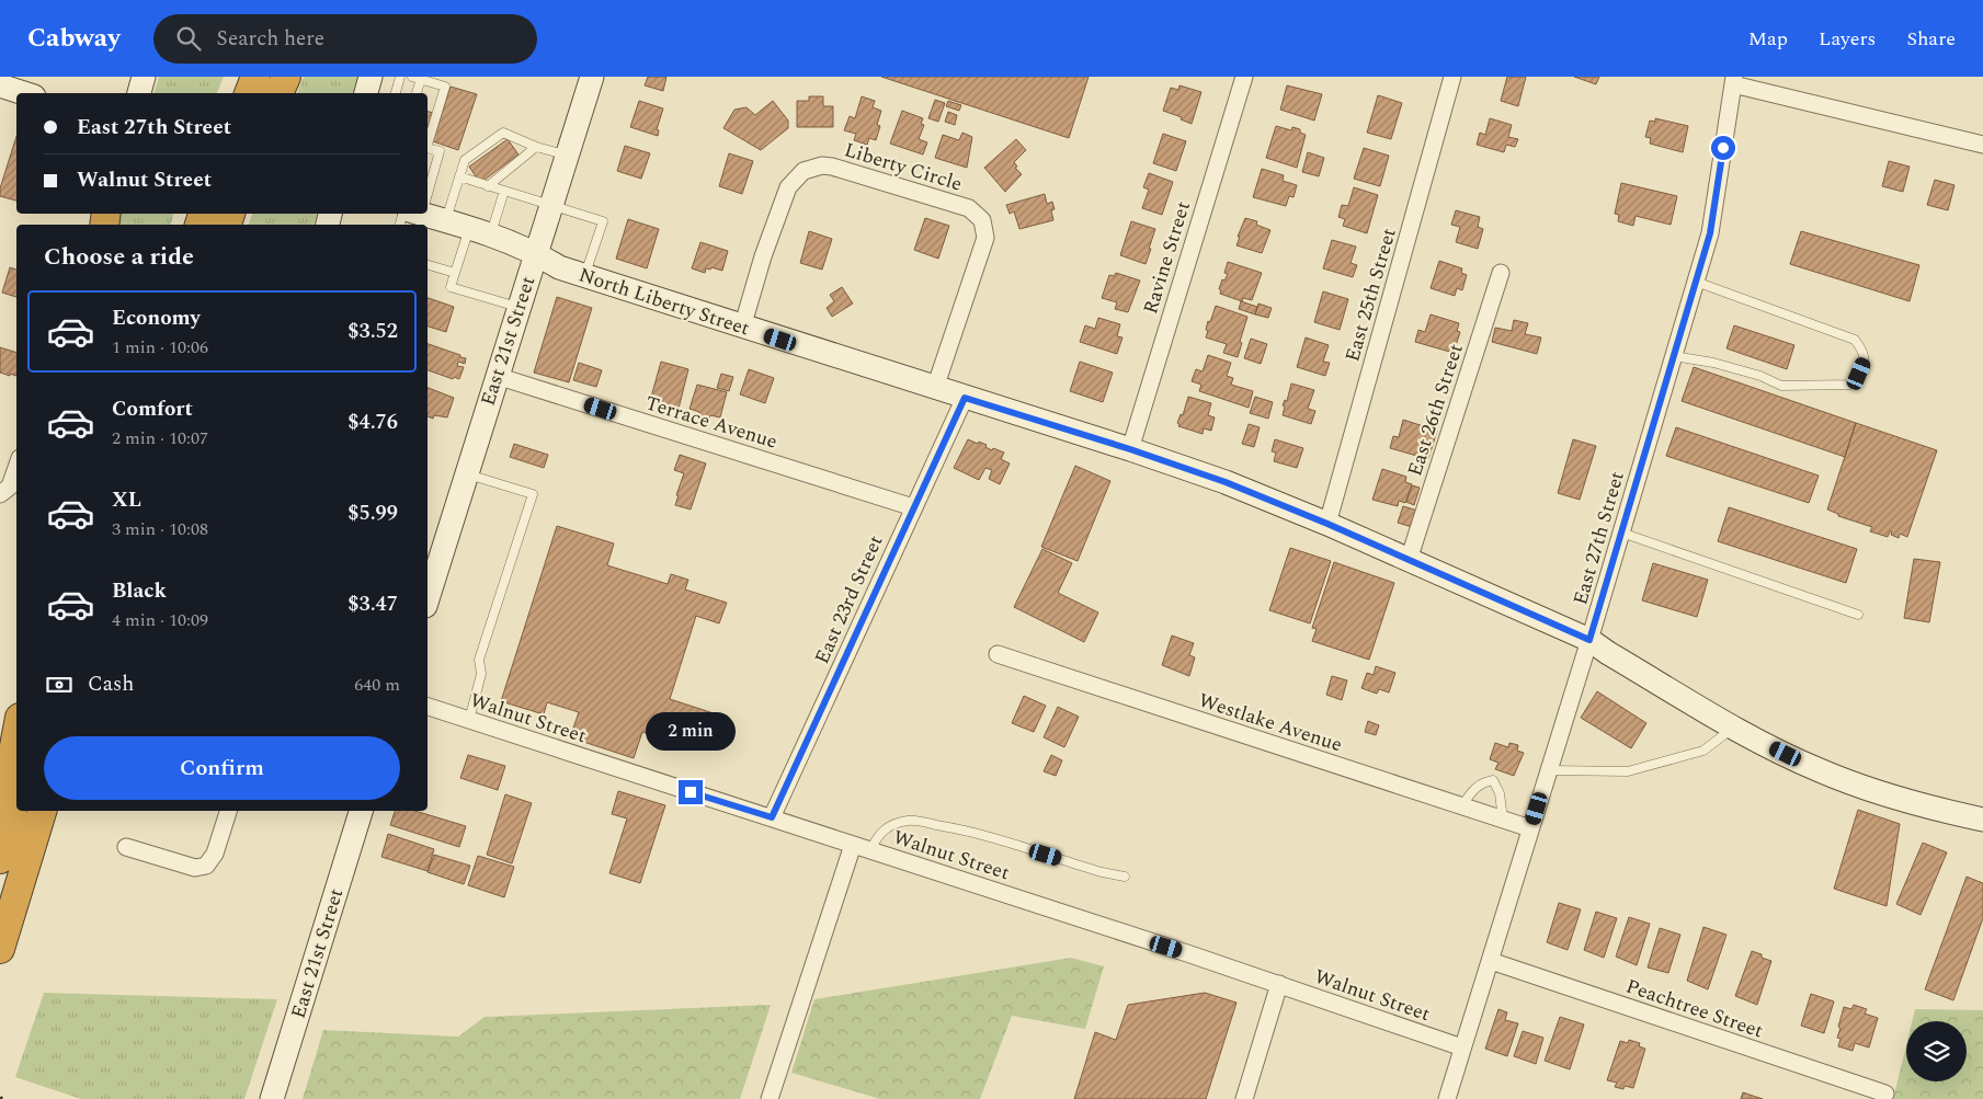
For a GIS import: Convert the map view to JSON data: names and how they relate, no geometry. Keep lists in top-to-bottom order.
{
  "streets": {
    "street": [
      "Liberty Circle",
      "Ravine Street",
      "East 25th Street",
      "North Liberty Street",
      "East 21st Street",
      "East 26th Street",
      "Terrace Avenue",
      "East 27th Street",
      "East 23rd Street",
      "Walnut Street",
      "Westlake Avenue",
      "Peachtree Street"
    ]
  },
  "crossings": [
    ["Liberty Circle", "North Liberty Street"],
    ["Ravine Street", "North Liberty Street"],
    ["East 25th Street", "North Liberty Street"],
    ["North Liberty Street", "East 21st Street"],
    ["North Liberty Street", "East 26th Street"],
    ["North Liberty Street", "East 27th Street"],
    ["North Liberty Street", "East 23rd Street"],
    ["East 21st Street", "Terrace Avenue"],
    ["Terrace Avenue", "East 23rd Street"],
    ["East 27th Street", "Walnut Street"],
    ["East 27th Street", "Westlake Avenue"],
    ["East 27th Street", "Peachtree Street"],
    ["East 23rd Street", "Walnut Street"]
  ],
  "page": {
    "header": "Cabway",
    "search": "Search here",
    "nav": ["Map", "Layers", "Share"],
    "banner": ["East 27th Street", "Walnut Street"],
    "heading": "Choose a ride",
    "list": [
      {
        "name": "Economy",
        "note": "1 min · 10:06",
        "value": "$3.52"
      },
      {
        "name": "Comfort",
        "note": "2 min · 10:07",
        "value": "$4.76"
      },
      {
        "name": "XL",
        "note": "3 min · 10:08",
        "value": "$5.99"
      },
      {
        "name": "Black",
        "note": "4 min · 10:09",
        "value": "$3.47"
      }
    ],
    "pay": ["Cash", "640 m"],
    "bubble": "2 min",
    "buttons": "Confirm"
  }
}
